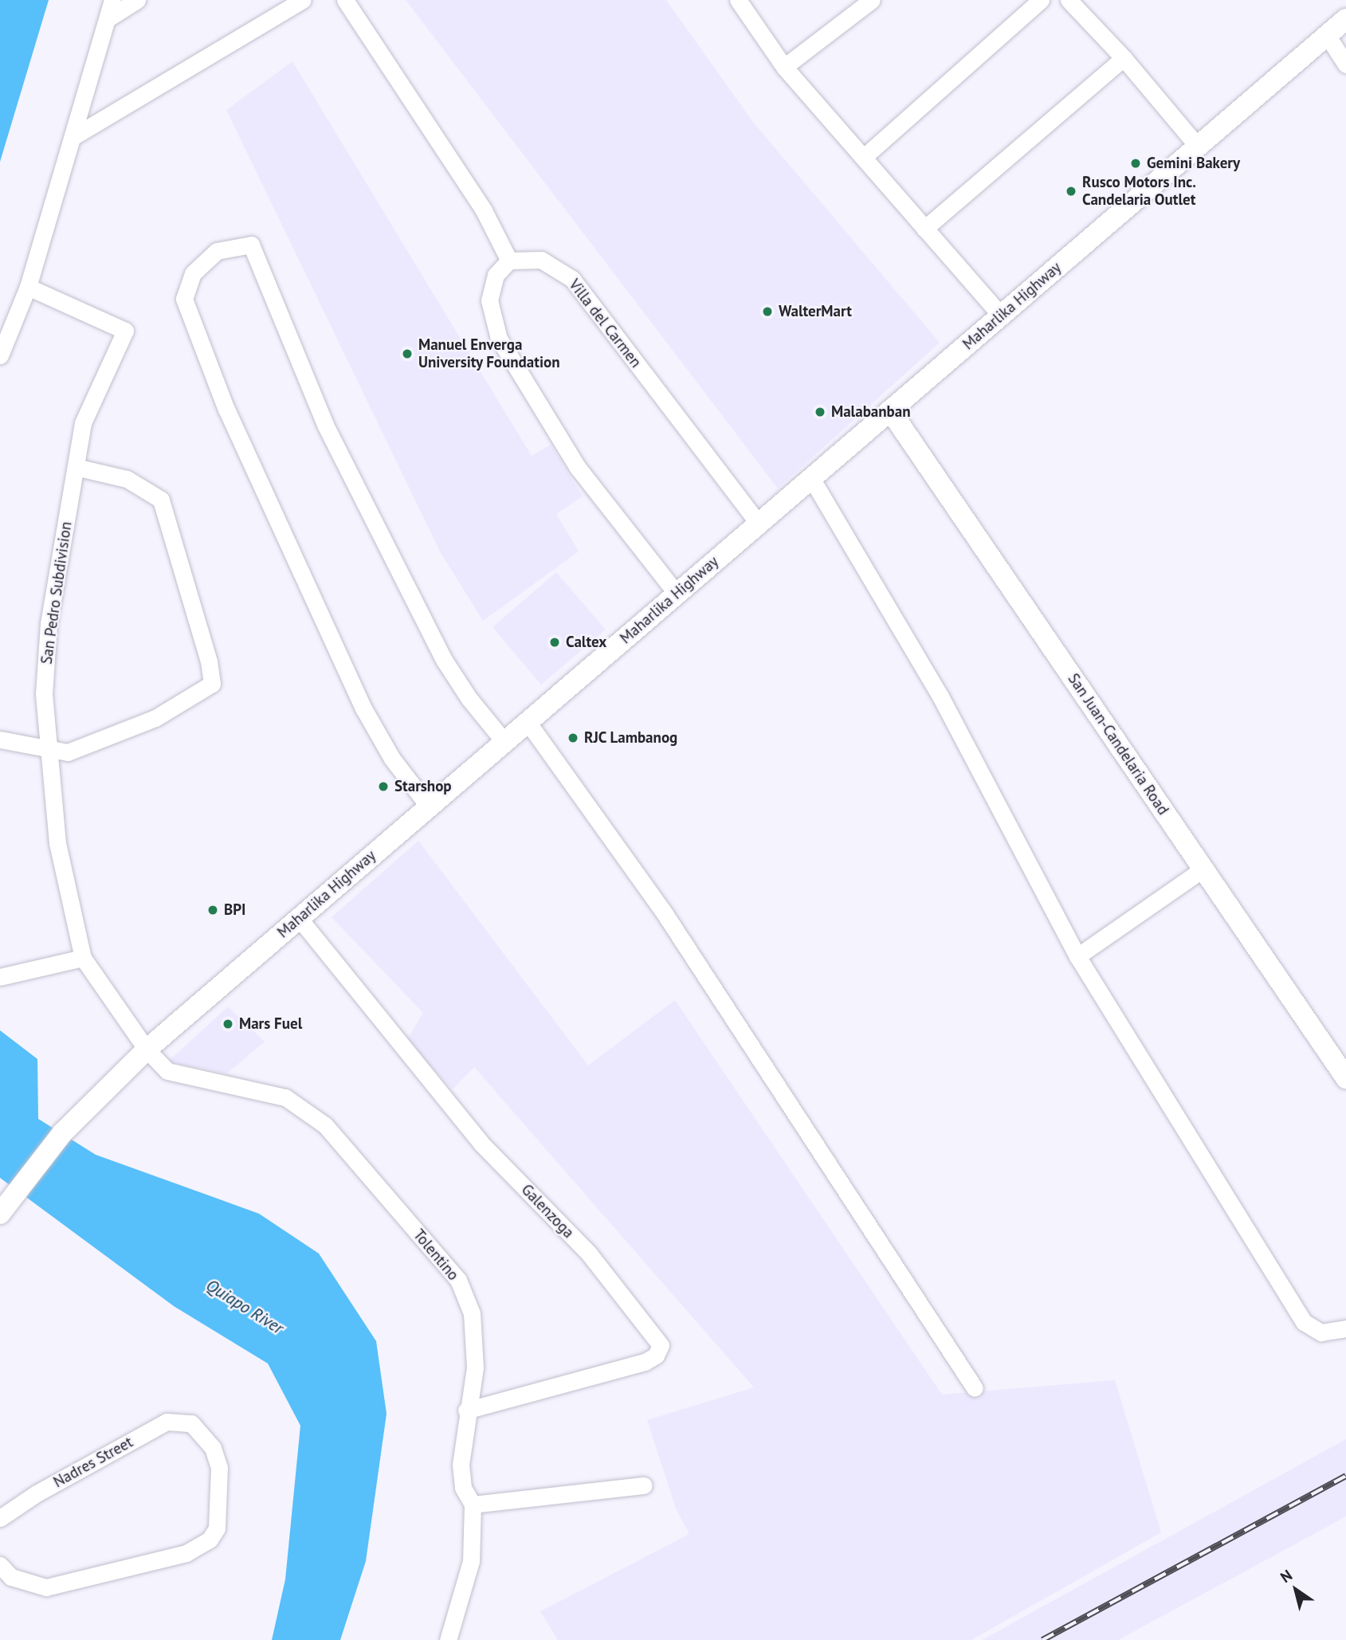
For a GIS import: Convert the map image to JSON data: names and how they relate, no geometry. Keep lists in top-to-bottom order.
{
  "streets": {
    "main road": ["Maharlika Highway", "San Juan-Candelaria Road"],
    "street": [
      "Villa del Carmen",
      "San Pedro Subdivision",
      "Galenzoga",
      "Tolentino",
      "Nadres Street"
    ]
  },
  "crossings": [
    ["Maharlika Highway", "Villa del Carmen"],
    ["Maharlika Highway", "San Pedro Subdivision"],
    ["Maharlika Highway", "San Juan-Candelaria Road"],
    ["Maharlika Highway", "Galenzoga"],
    ["Maharlika Highway", "Tolentino"],
    ["San Pedro Subdivision", "Tolentino"],
    ["Galenzoga", "Tolentino"]
  ],
  "water": ["Quiapo River"],
  "places": [
    "Gemini Bakery",
    "Rusco Motors Inc. Candelaria Outlet",
    "WalterMart",
    "Manuel Enverga University Foundation",
    "Malabanban",
    "Caltex",
    "RJC Lambanog",
    "Starshop",
    "BPI",
    "Mars Fuel"
  ],
  "north": "top left"
}
